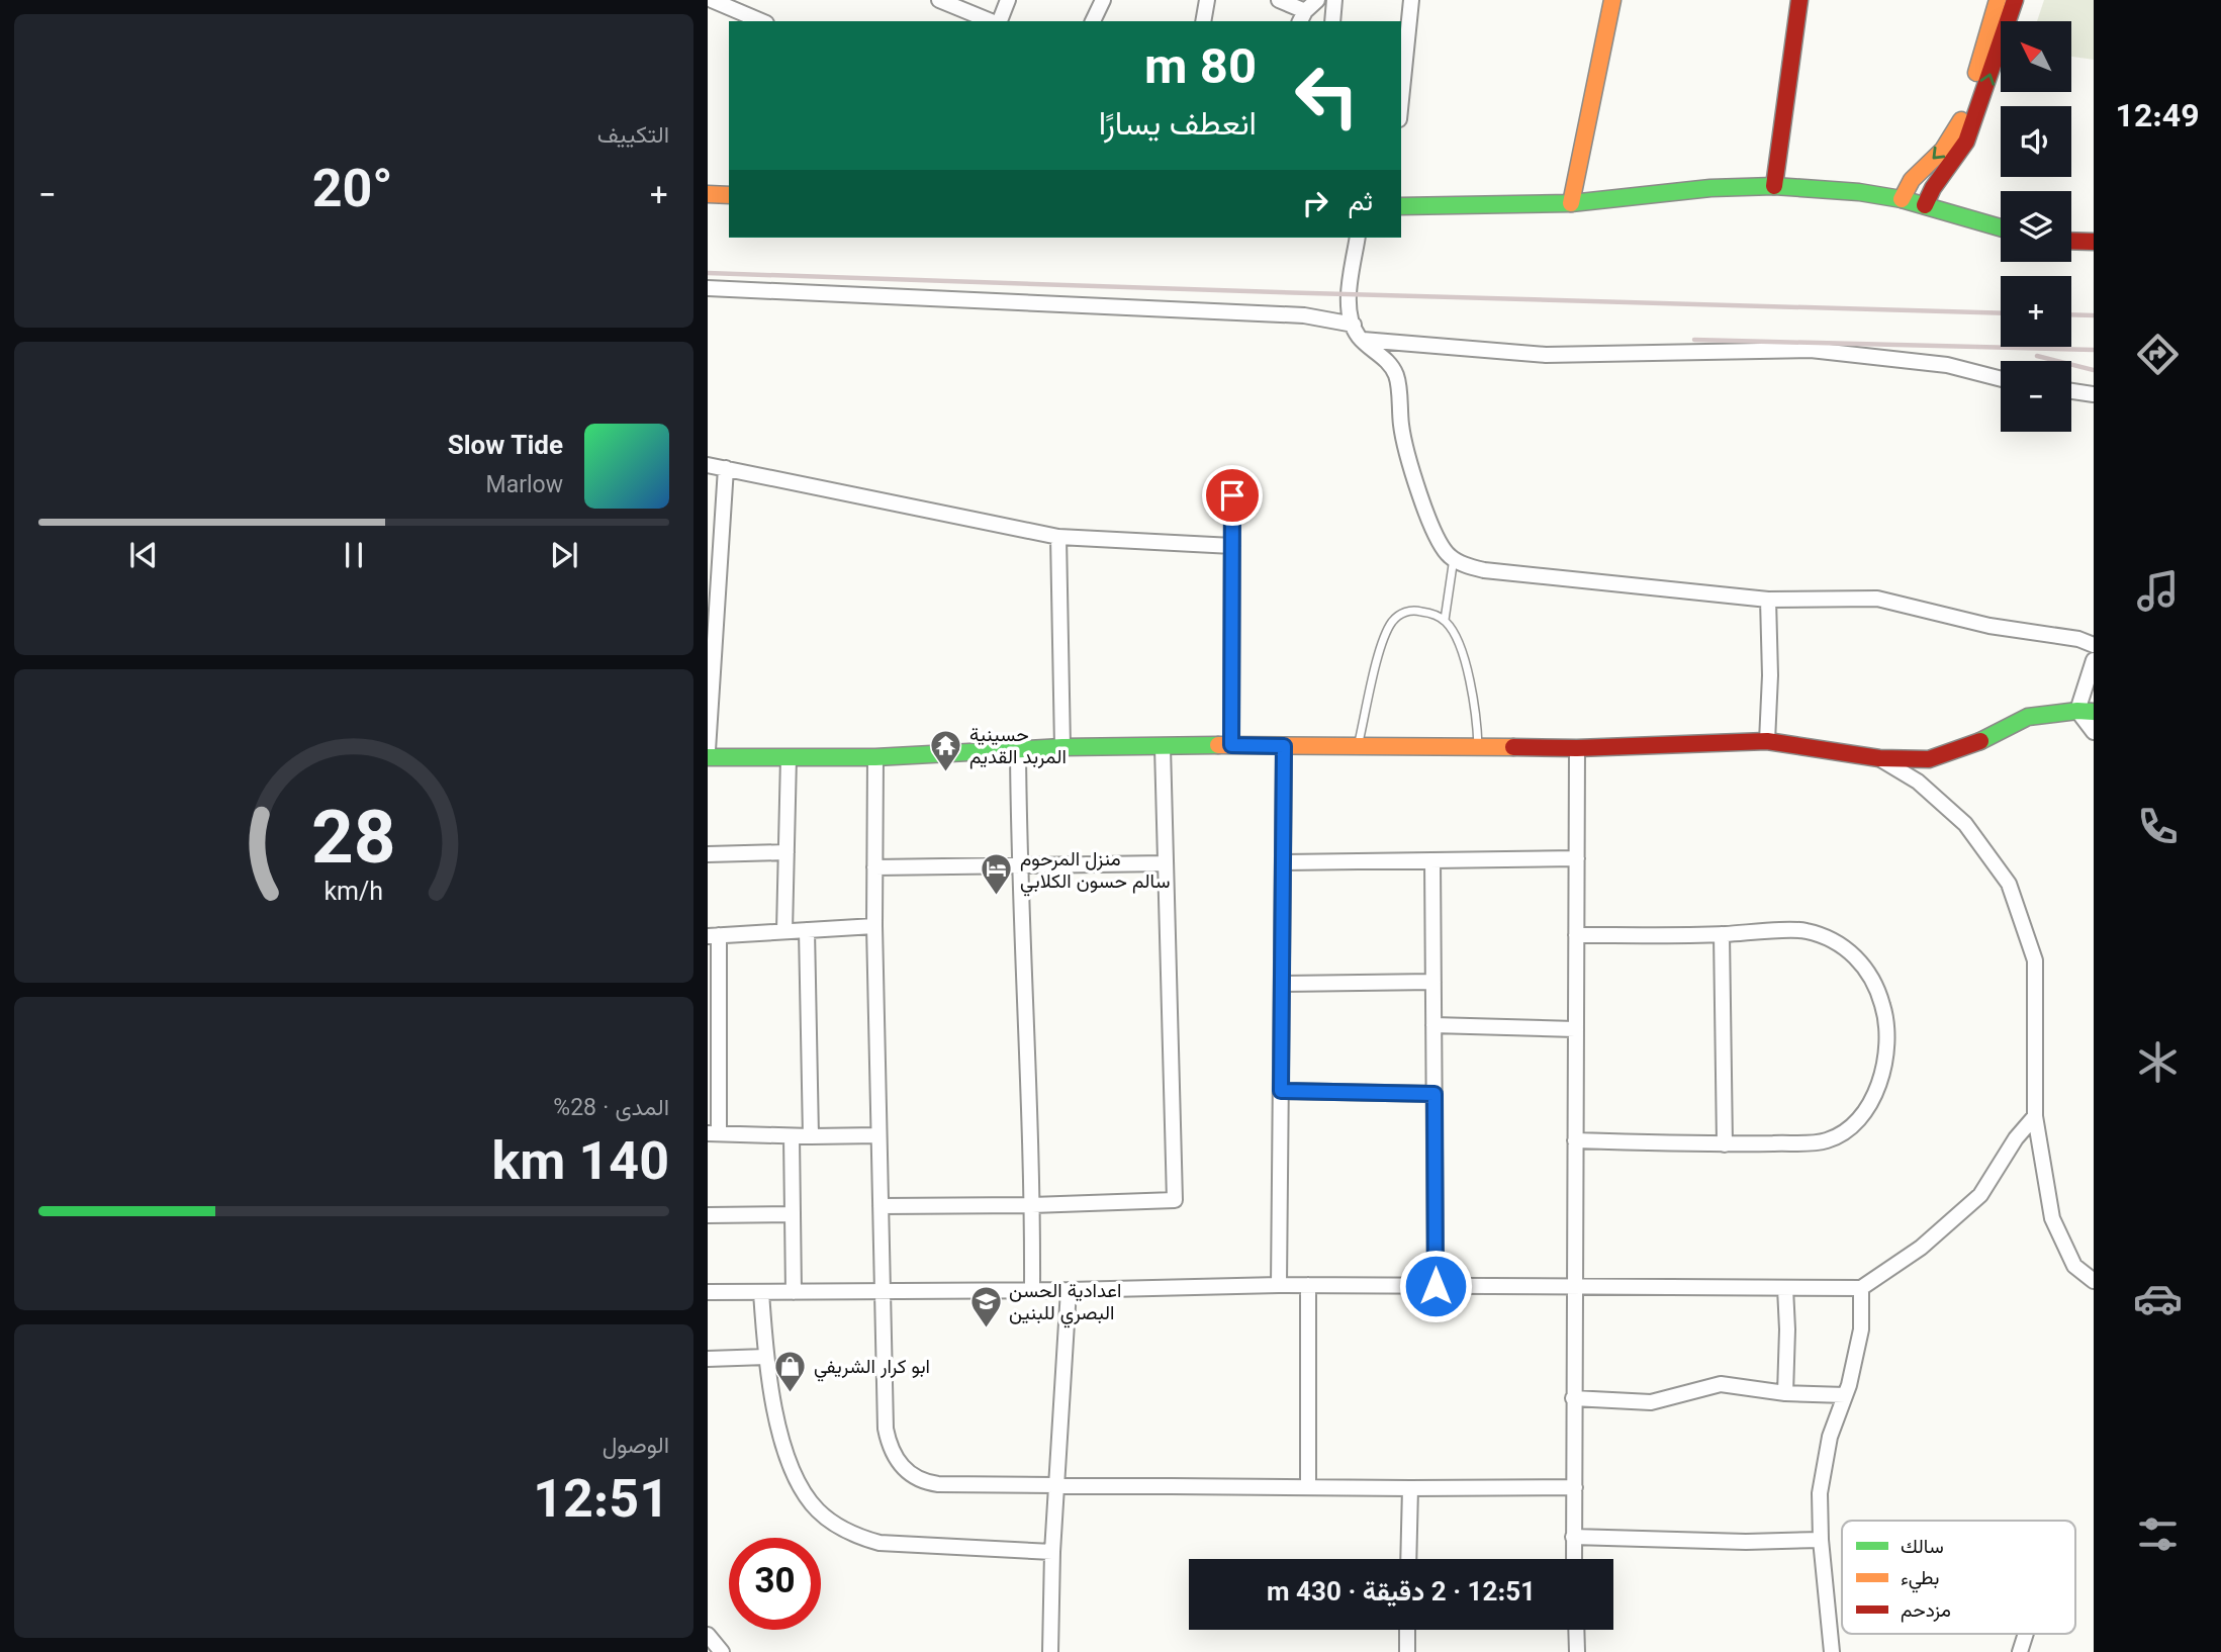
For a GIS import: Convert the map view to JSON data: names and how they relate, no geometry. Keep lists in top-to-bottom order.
{
  "places": {
    "temple": ["حسينية المربد القديم"],
    "hotel": ["منزل المرحوم سالم حسون الكلابي"],
    "school or university": ["اعدادية الحسن البصري للبنين"],
    "shop": ["ابو كرار الشريفي"]
  },
  "legend": ["سالك", "بطيء", "مزدحم"],
  "north": "top left",
  "page": {
    "tabs": "12:49",
    "tile": [
      "التكييف",
      ["المدى · 28%", "140 km"],
      ["الوصول", "12:51"]
    ],
    "map_buttons": ["+", "−"],
    "turn": ["80 m", "انعطف يسارًا"],
    "heat": ["−", "20°", "+"],
    "then": "ثم",
    "song": ["Slow Tide", "Marlow"],
    "limit": "30",
    "trip": "12:51 · 2 دقيقة · 430 m",
    "gauge": ["28", "km/h"]
  }
}
